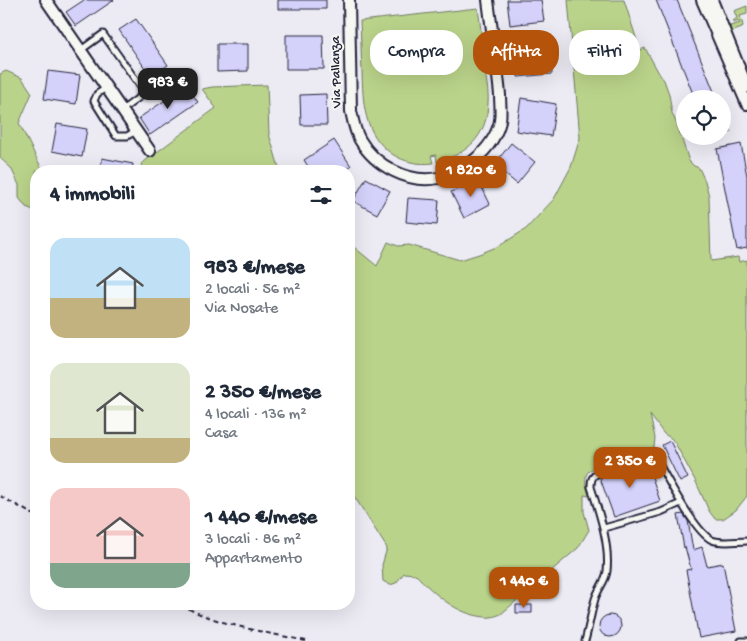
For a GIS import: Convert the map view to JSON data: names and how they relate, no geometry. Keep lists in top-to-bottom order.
{
  "streets": {
    "street": ["Via Pallanza"]
  },
  "page": {
    "chip": ["Compra", "Affitta", "Filtri"],
    "price": [
      "983 €",
      "1 820 €",
      "2 350 €",
      "1 440 €"
    ],
    "heading": "4 immobili",
    "list": [
      {
        "name": "983 €/mese",
        "note": "2 locali · 56 m² · Via Nosate"
      },
      {
        "name": "2 350 €/mese",
        "note": "4 locali · 136 m² · Casa"
      },
      {
        "name": "1 440 €/mese",
        "note": "3 locali · 86 m² · Appartamento"
      }
    ]
  }
}
